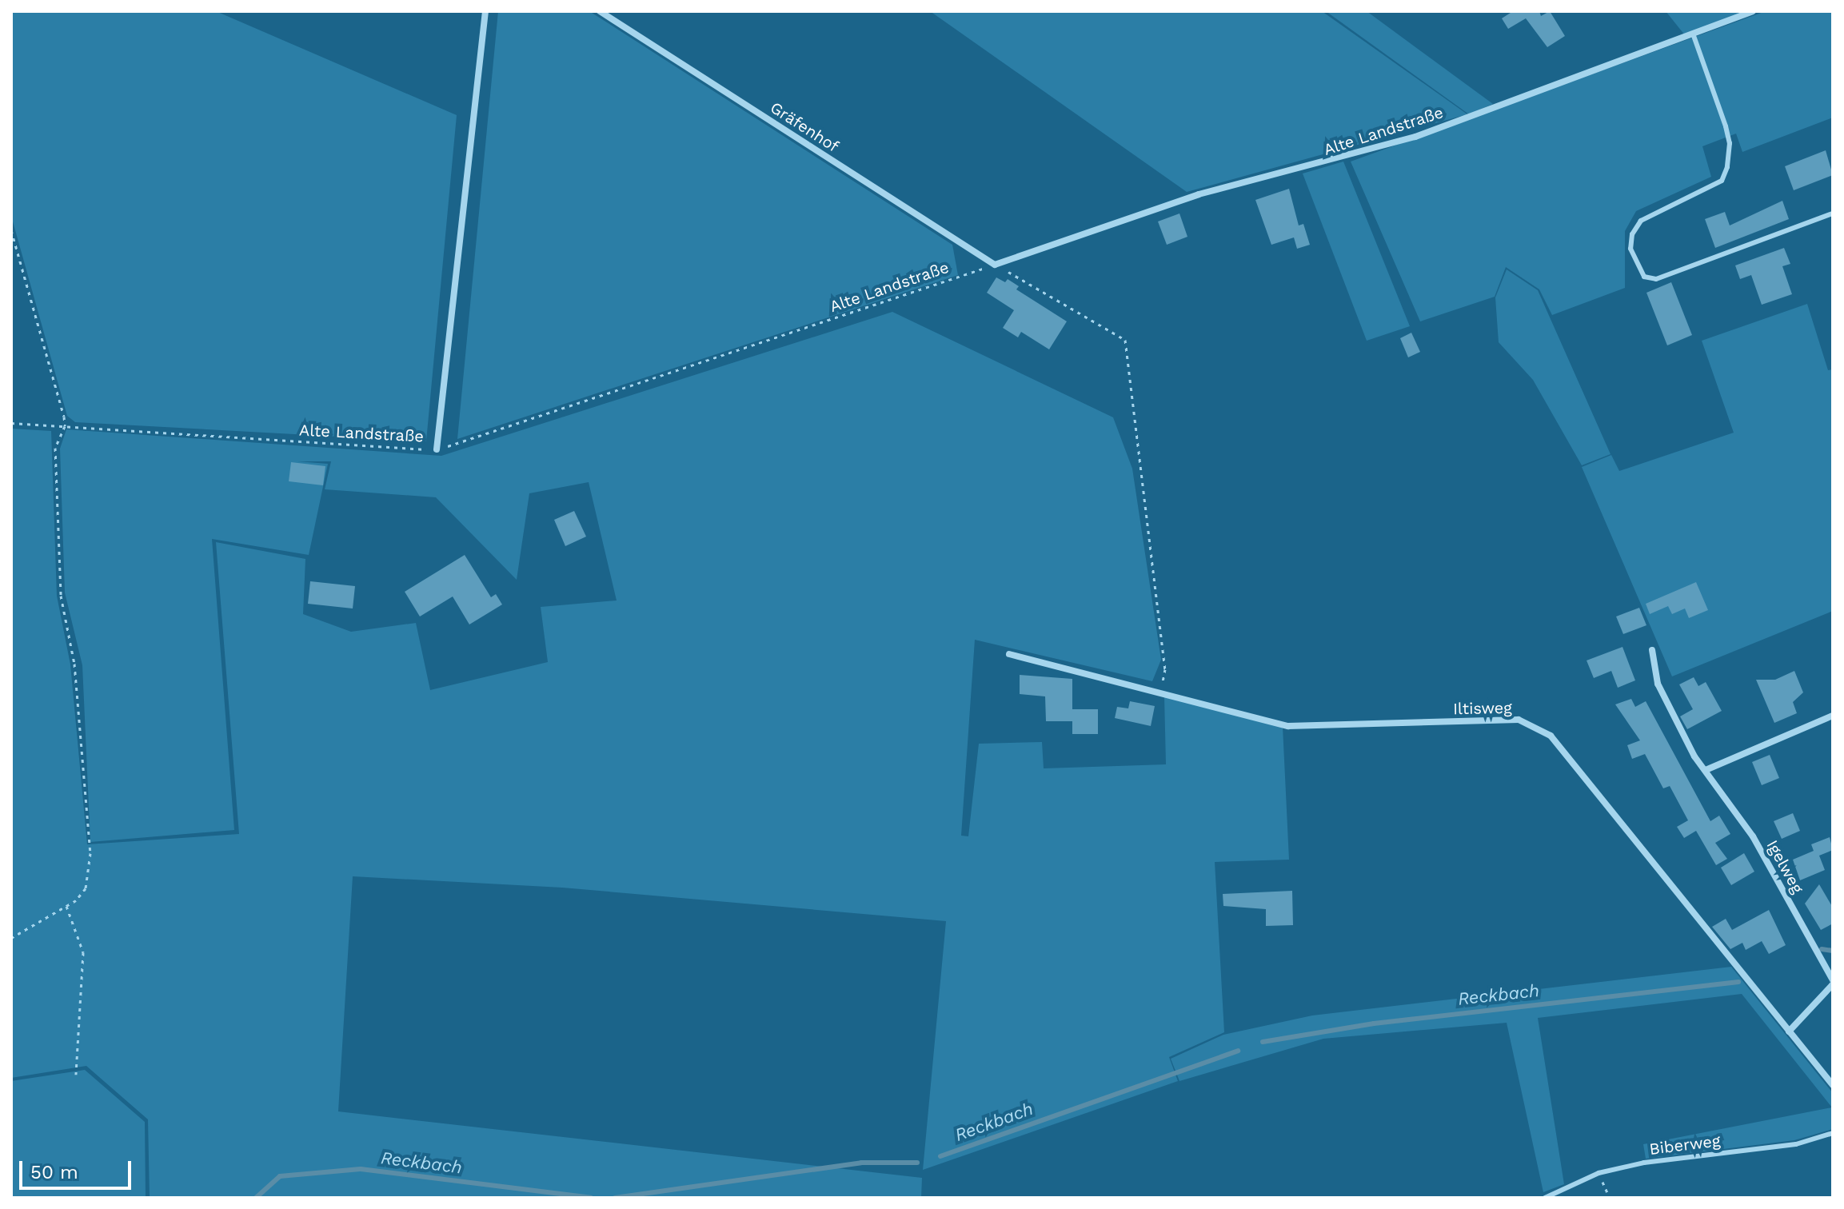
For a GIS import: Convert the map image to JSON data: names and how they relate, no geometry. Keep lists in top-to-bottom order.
{
  "streets": {
    "street": [
      "Gräfenhof",
      "Alte Landstraße",
      "Iltisweg",
      "Igelweg"
    ],
    "lane": ["Biberweg"]
  },
  "crossings": [
    ["Gräfenhof", "Alte Landstraße"]
  ],
  "water": ["Reckbach"],
  "scale_bar": "50 m"
}
